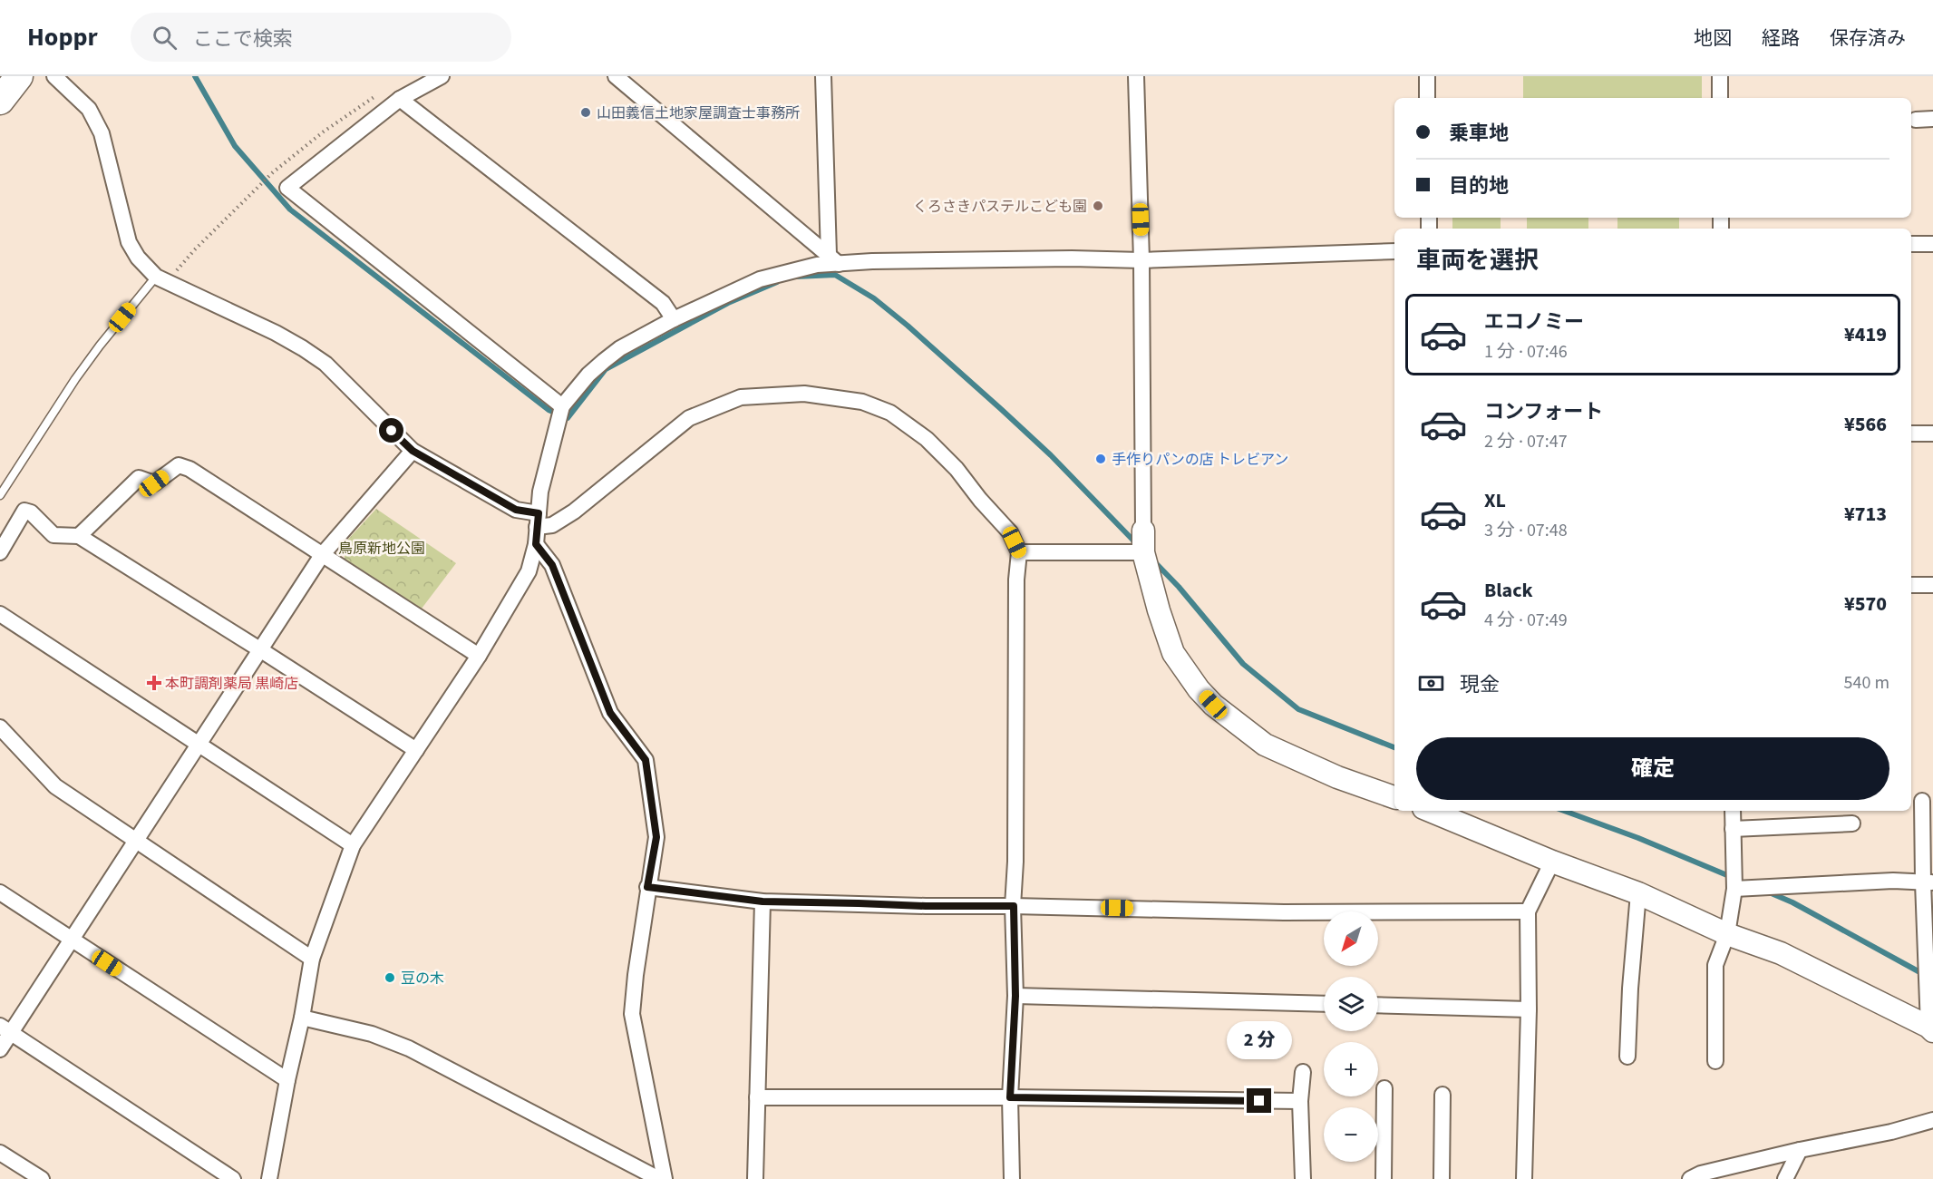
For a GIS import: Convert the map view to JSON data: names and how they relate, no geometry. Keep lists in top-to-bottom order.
{
  "parks": ["鳥原新地公園"],
  "places": {
    "other": [
      "山田義信土地家屋調査士事務所",
      "くろさきパステルこども園",
      "手作りパンの店 トレビアン",
      "豆の木"
    ],
    "health": ["本町調剤薬局 黒崎店"]
  },
  "north": "bottom left",
  "page": {
    "header": "Hoppr",
    "search": "ここで検索",
    "nav": ["地図", "経路", "保存済み"],
    "banner": ["乗車地", "目的地"],
    "heading": "車両を選択",
    "list": [
      {
        "name": "エコノミー",
        "note": "1 分 · 07:46",
        "value": "¥419"
      },
      {
        "name": "コンフォート",
        "note": "2 分 · 07:47",
        "value": "¥566"
      },
      {
        "name": "XL",
        "note": "3 分 · 07:48",
        "value": "¥713"
      },
      {
        "name": "Black",
        "note": "4 分 · 07:49",
        "value": "¥570"
      }
    ],
    "pay": ["現金", "540 m"],
    "buttons": "確定",
    "map_buttons": ["+", "−"],
    "bubble": "2 分"
  }
}
